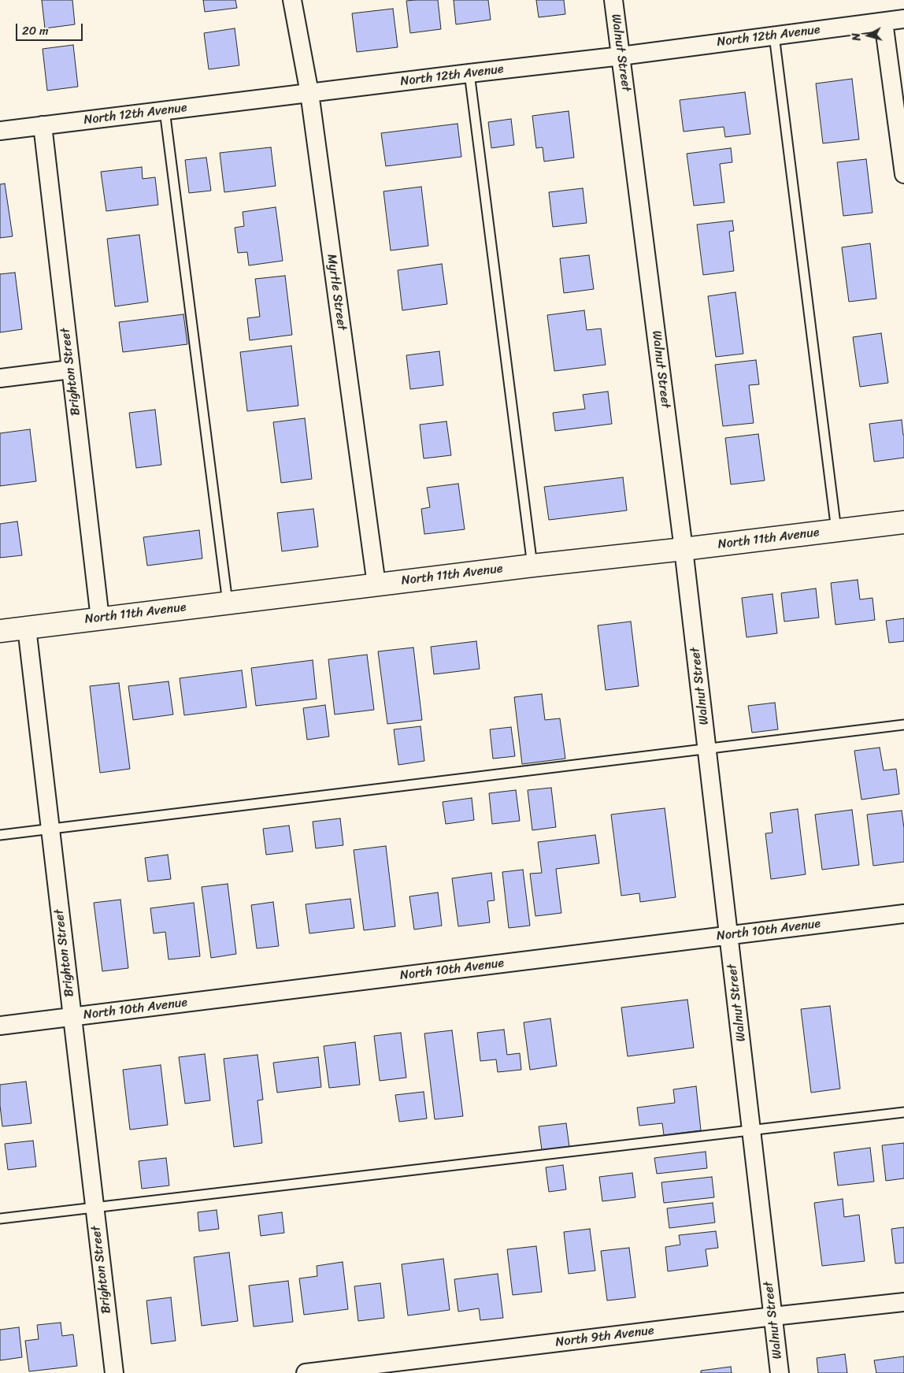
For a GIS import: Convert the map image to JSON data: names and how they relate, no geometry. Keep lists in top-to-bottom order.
{
  "streets": {
    "street": [
      "North 12th Avenue",
      "Walnut Street",
      "Myrtle Street",
      "Brighton Street",
      "North 11th Avenue",
      "North 10th Avenue",
      "North 9th Avenue"
    ]
  },
  "crossings": [
    ["North 12th Avenue", "Walnut Street"],
    ["North 12th Avenue", "Myrtle Street"],
    ["North 12th Avenue", "Brighton Street"],
    ["Walnut Street", "North 11th Avenue"],
    ["Walnut Street", "North 10th Avenue"],
    ["Walnut Street", "North 9th Avenue"],
    ["Myrtle Street", "North 11th Avenue"],
    ["Brighton Street", "North 11th Avenue"],
    ["Brighton Street", "North 10th Avenue"]
  ],
  "scale_bar": "20 m",
  "north": "left"
}
